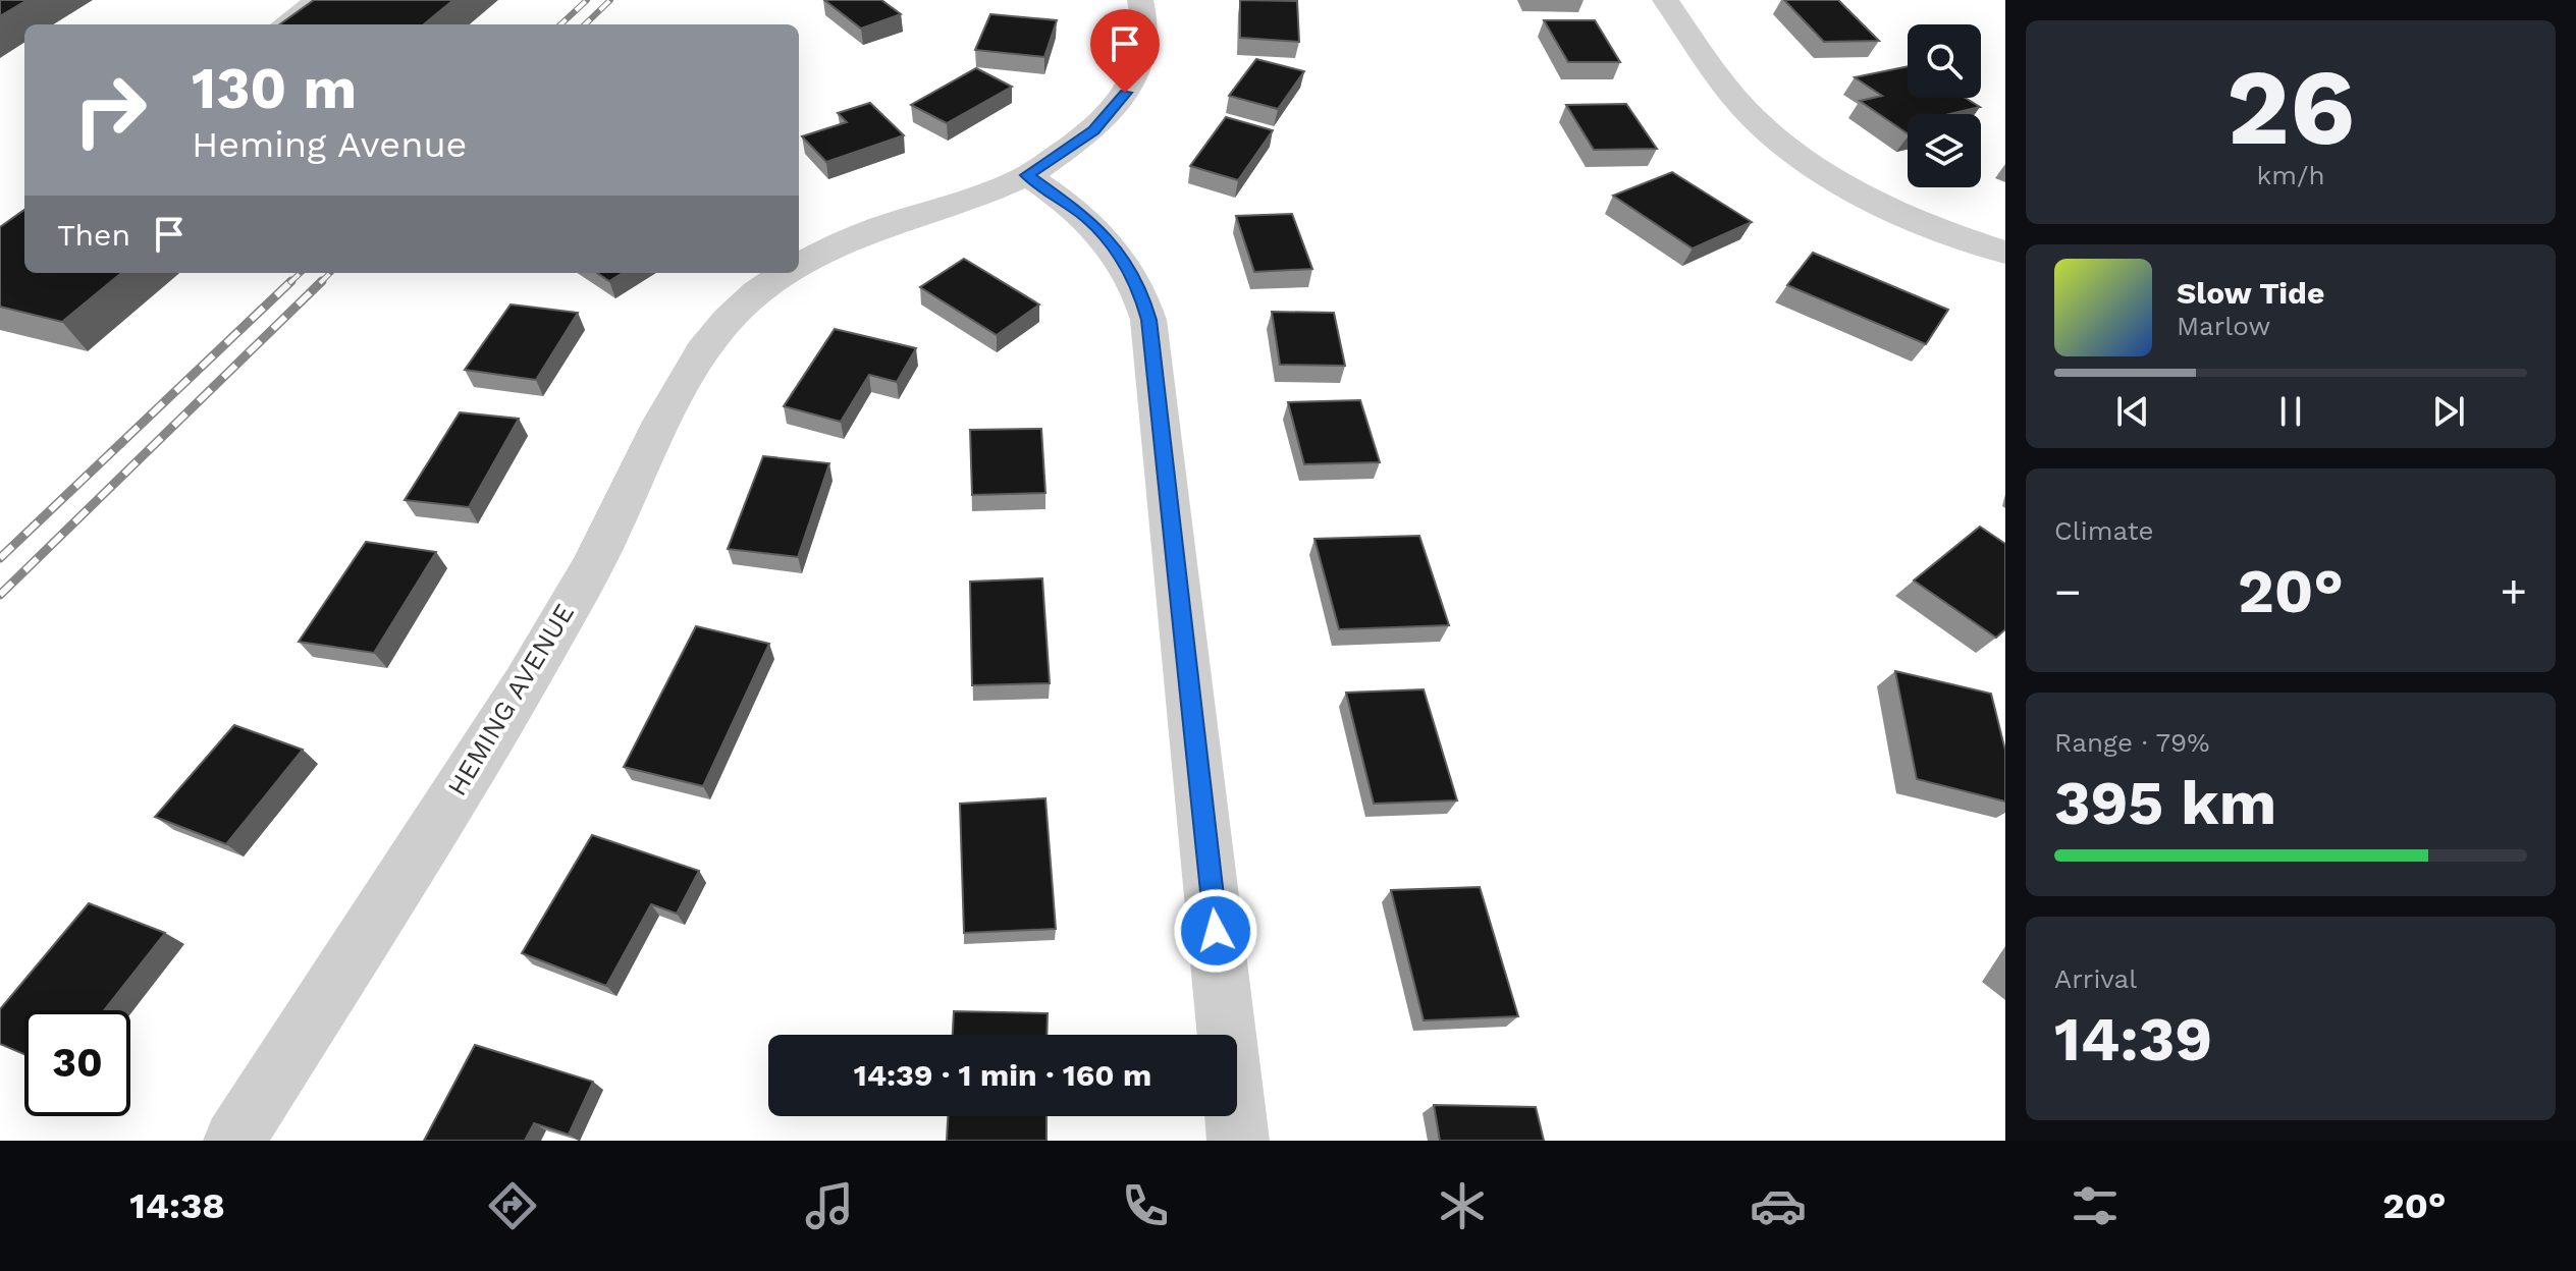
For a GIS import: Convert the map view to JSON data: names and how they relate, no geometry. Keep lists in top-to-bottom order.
{
  "streets": {
    "street": ["HEMING AVENUE"]
  },
  "page": {
    "tile": [
      ["26", "km/h"],
      "Climate",
      ["Range · 79%", "395 km"],
      ["Arrival", "14:39"]
    ],
    "turn": ["130 m", "Heming Avenue"],
    "then": "Then",
    "song": ["Slow Tide", "Marlow"],
    "heat": ["−", "20°", "+"],
    "limit": "30",
    "trip": "14:39 · 1 min · 160 m",
    "tabs": ["14:38", "20°"]
  }
}
